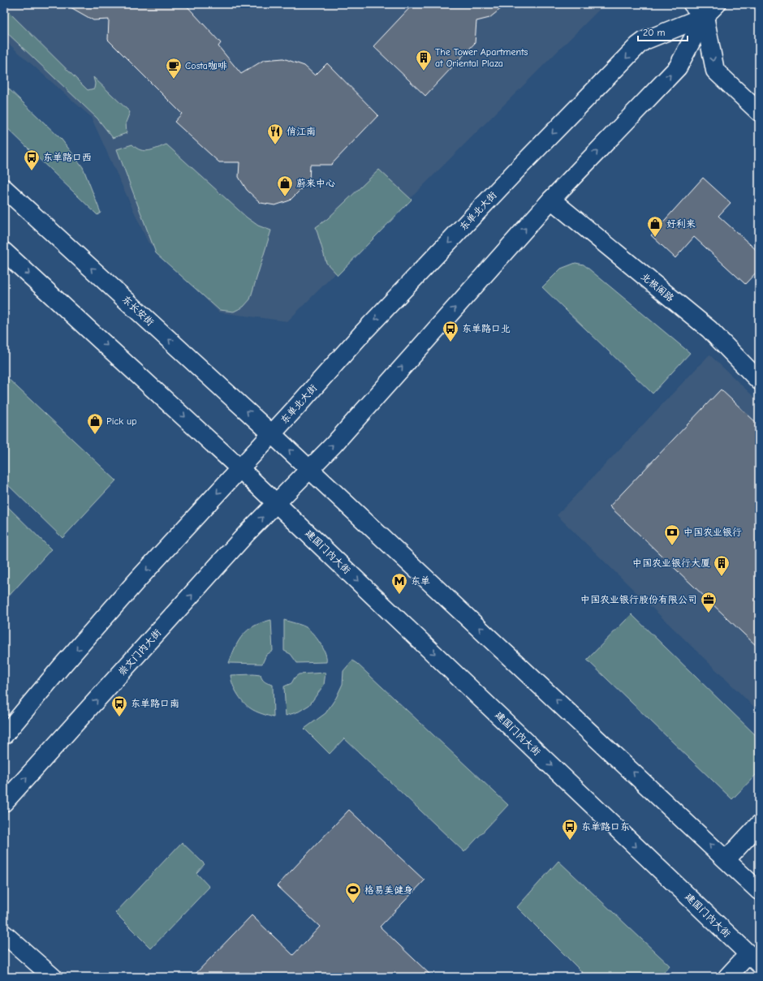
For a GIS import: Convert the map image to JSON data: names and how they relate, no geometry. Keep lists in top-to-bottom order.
{
  "streets": {
    "main road": [
      "东单北大街",
      "北极阁路",
      "东长安街",
      "建国门内大街",
      "崇文门内大街"
    ]
  },
  "crossings": [
    ["东单北大街", "北极阁路"],
    ["东单北大街", "东长安街"],
    ["东单北大街", "建国门内大街"],
    ["东单北大街", "崇文门内大街"],
    ["东长安街", "崇文门内大街"],
    ["建国门内大街", "崇文门内大街"]
  ],
  "places": {
    "building": ["The Tower Apartments at Oriental Plaza", "中国农业银行大厦"],
    "cafe": ["Costa咖啡"],
    "restaurant": ["俏江南"],
    "bus stop": [
      "东单路口西",
      "东单路口北",
      "东单路口南",
      "东单路口东"
    ],
    "shop": ["蔚来中心", "好利来", "Pick up"],
    "bank": ["中国农业银行"],
    "metro station": ["东单"],
    "office": ["中国农业银行股份有限公司"],
    "sports": ["格易美健身"]
  },
  "scale_bar": "20 m"
}
